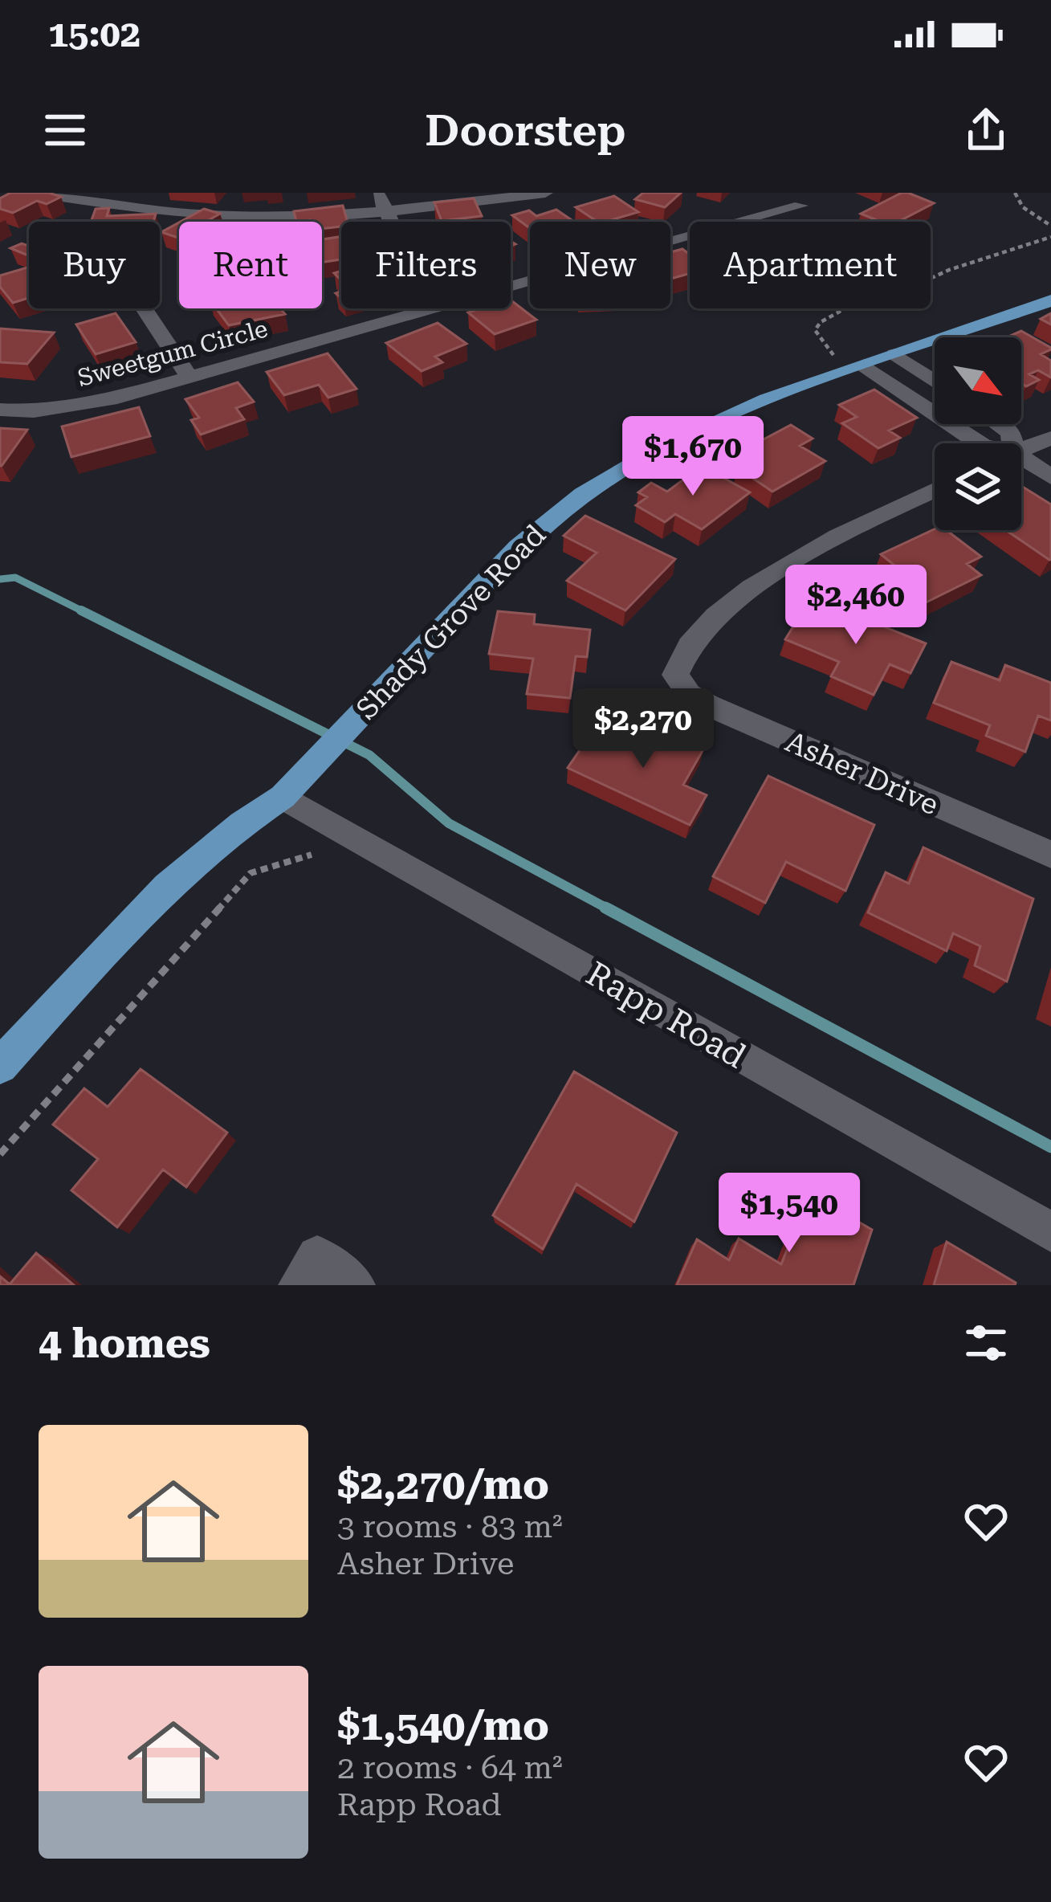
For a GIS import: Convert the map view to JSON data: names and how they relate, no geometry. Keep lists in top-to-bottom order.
{
  "streets": {
    "main road": ["Shady Grove Road"],
    "street": ["Sweetgum Circle", "Asher Drive", "Rapp Road"]
  },
  "crossings": [
    ["Shady Grove Road", "Rapp Road"]
  ],
  "north": "bottom right",
  "page": {
    "status": "15:02",
    "header": "Doorstep",
    "chip": [
      "Buy",
      "Rent",
      "Filters",
      "New",
      "Apartment"
    ],
    "price": [
      "$1,670",
      "$2,460",
      "$2,270",
      "$1,540"
    ],
    "heading": "4 homes",
    "list": [
      {
        "name": "$2,270/mo",
        "note": "3 rooms · 83 m² · Asher Drive"
      },
      {
        "name": "$1,540/mo",
        "note": "2 rooms · 64 m² · Rapp Road"
      }
    ]
  }
}
